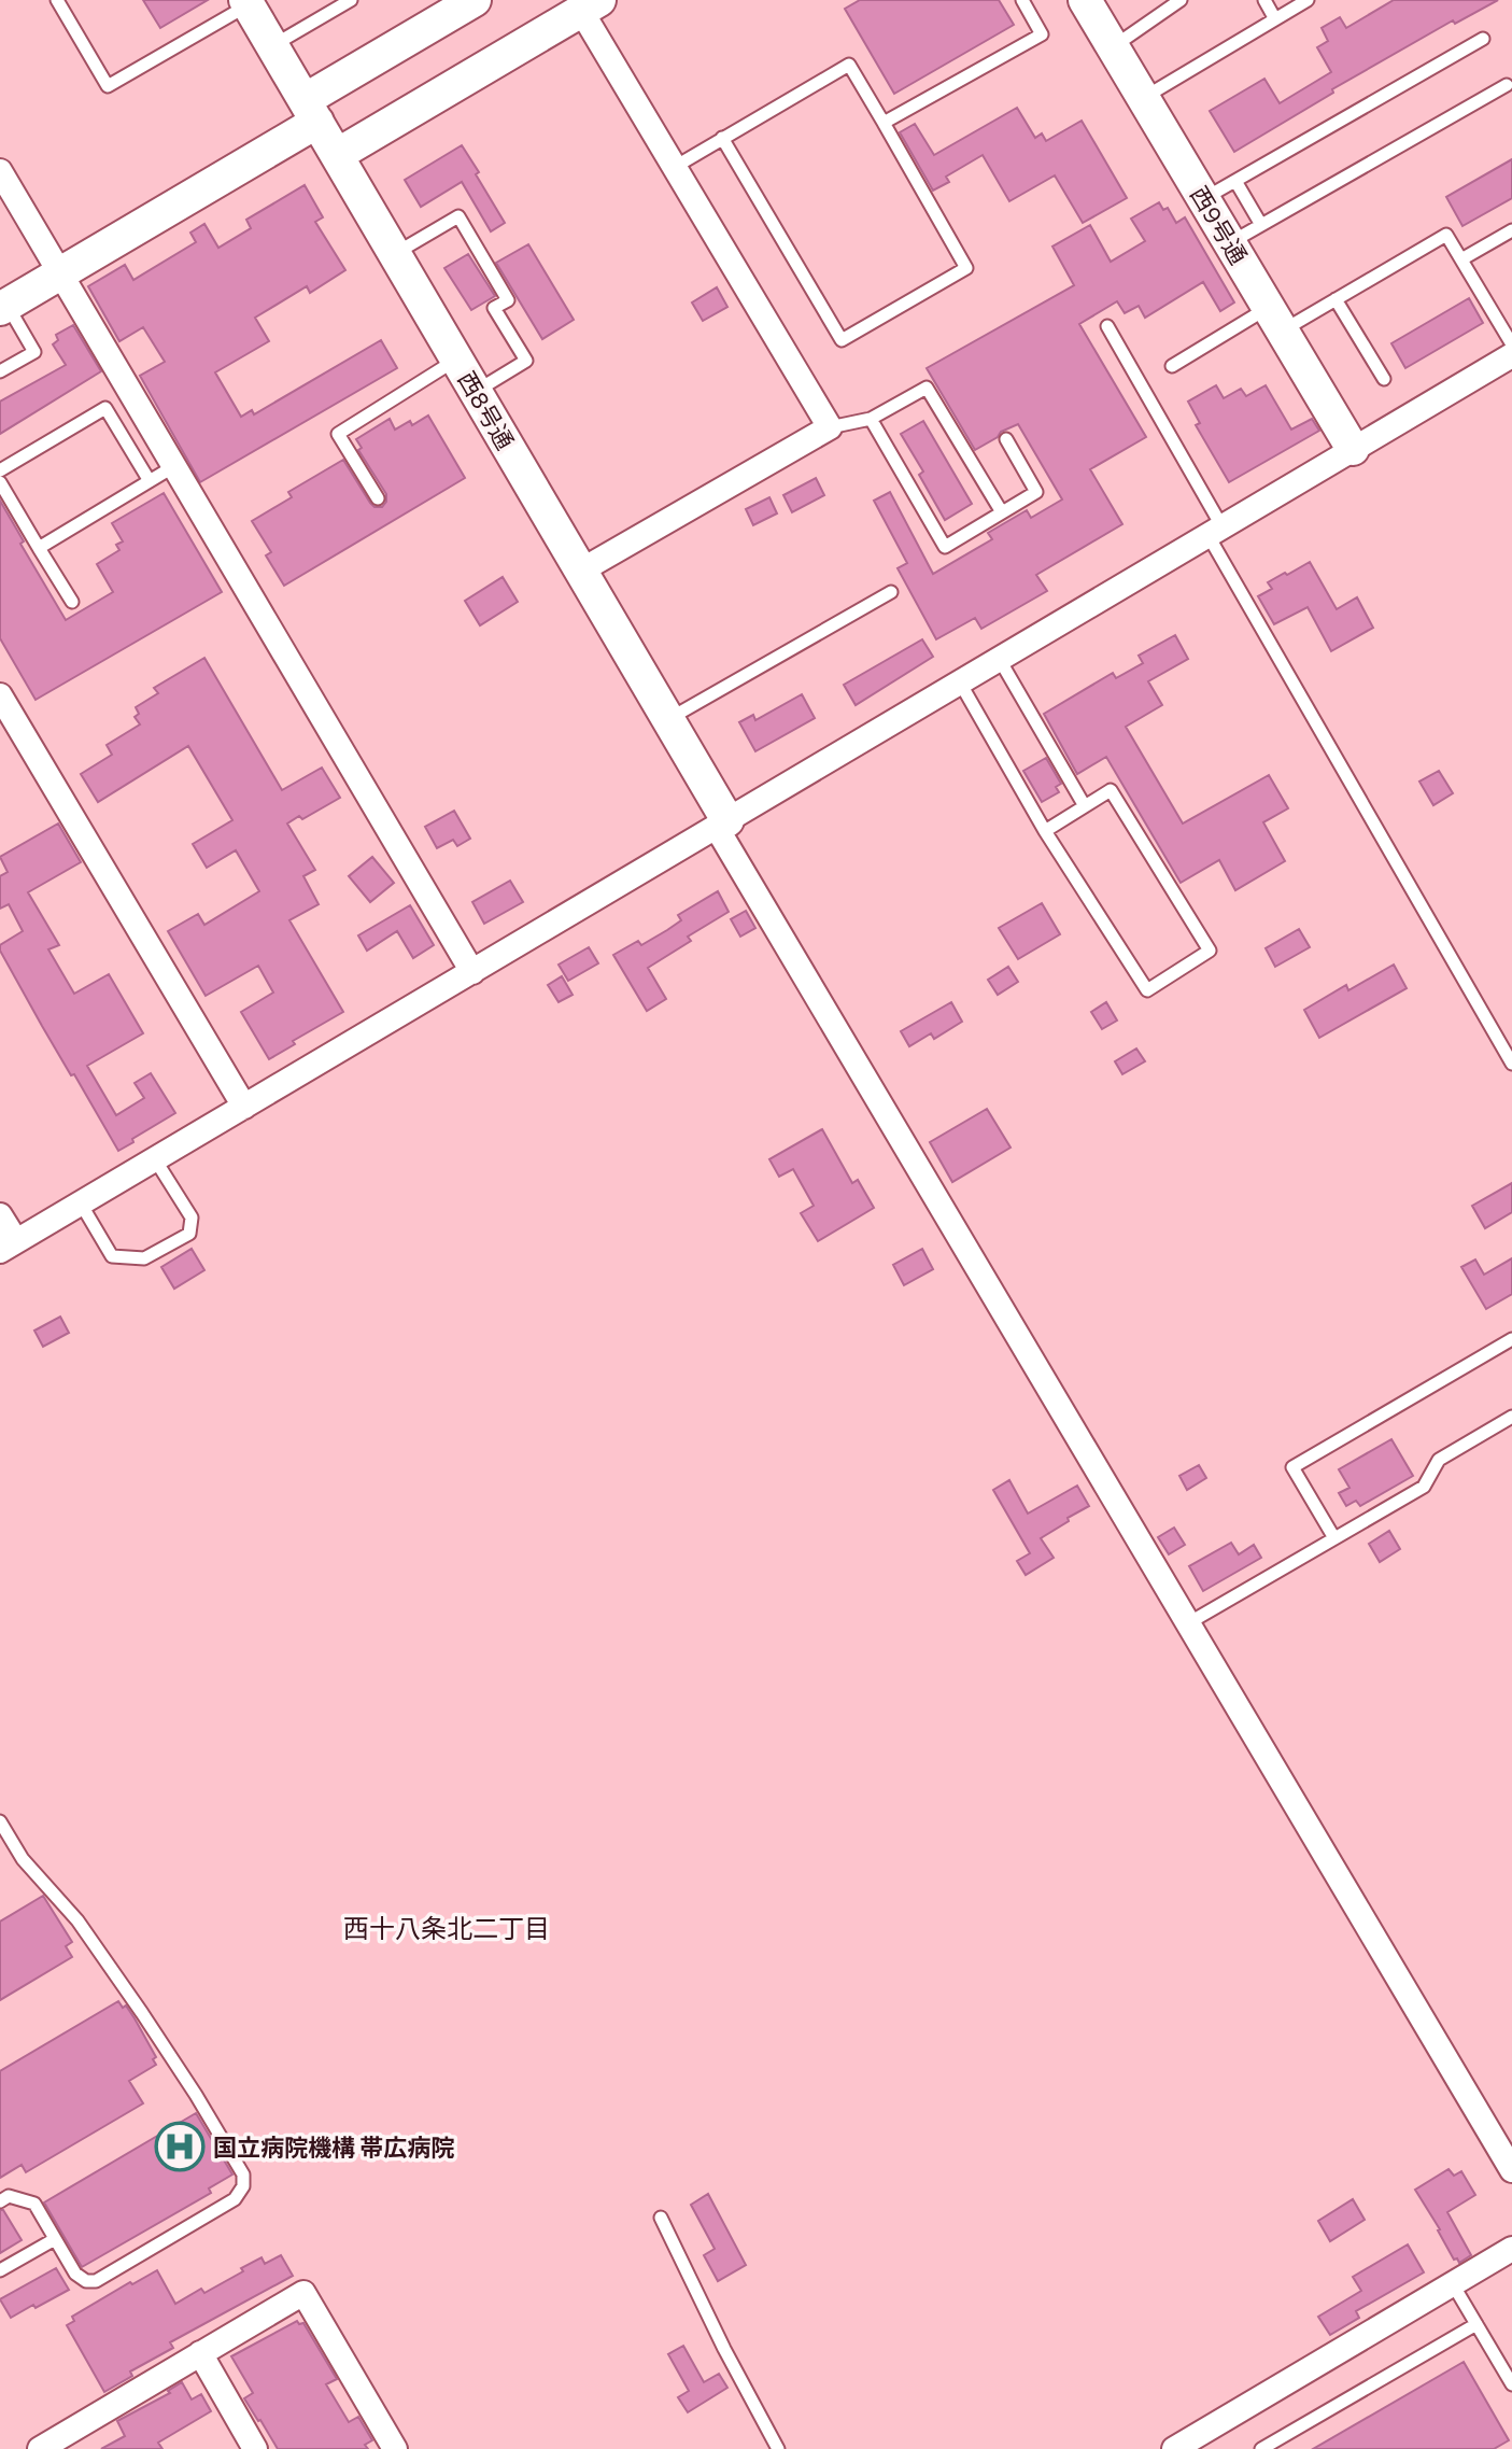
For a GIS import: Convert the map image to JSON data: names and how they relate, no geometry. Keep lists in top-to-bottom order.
{
  "streets": {
    "street": ["西9号通", "西8号通"]
  },
  "districts": ["西十八条北二丁目"],
  "places": {
    "hospital": ["国立病院機構 帯広病院"]
  }
}
